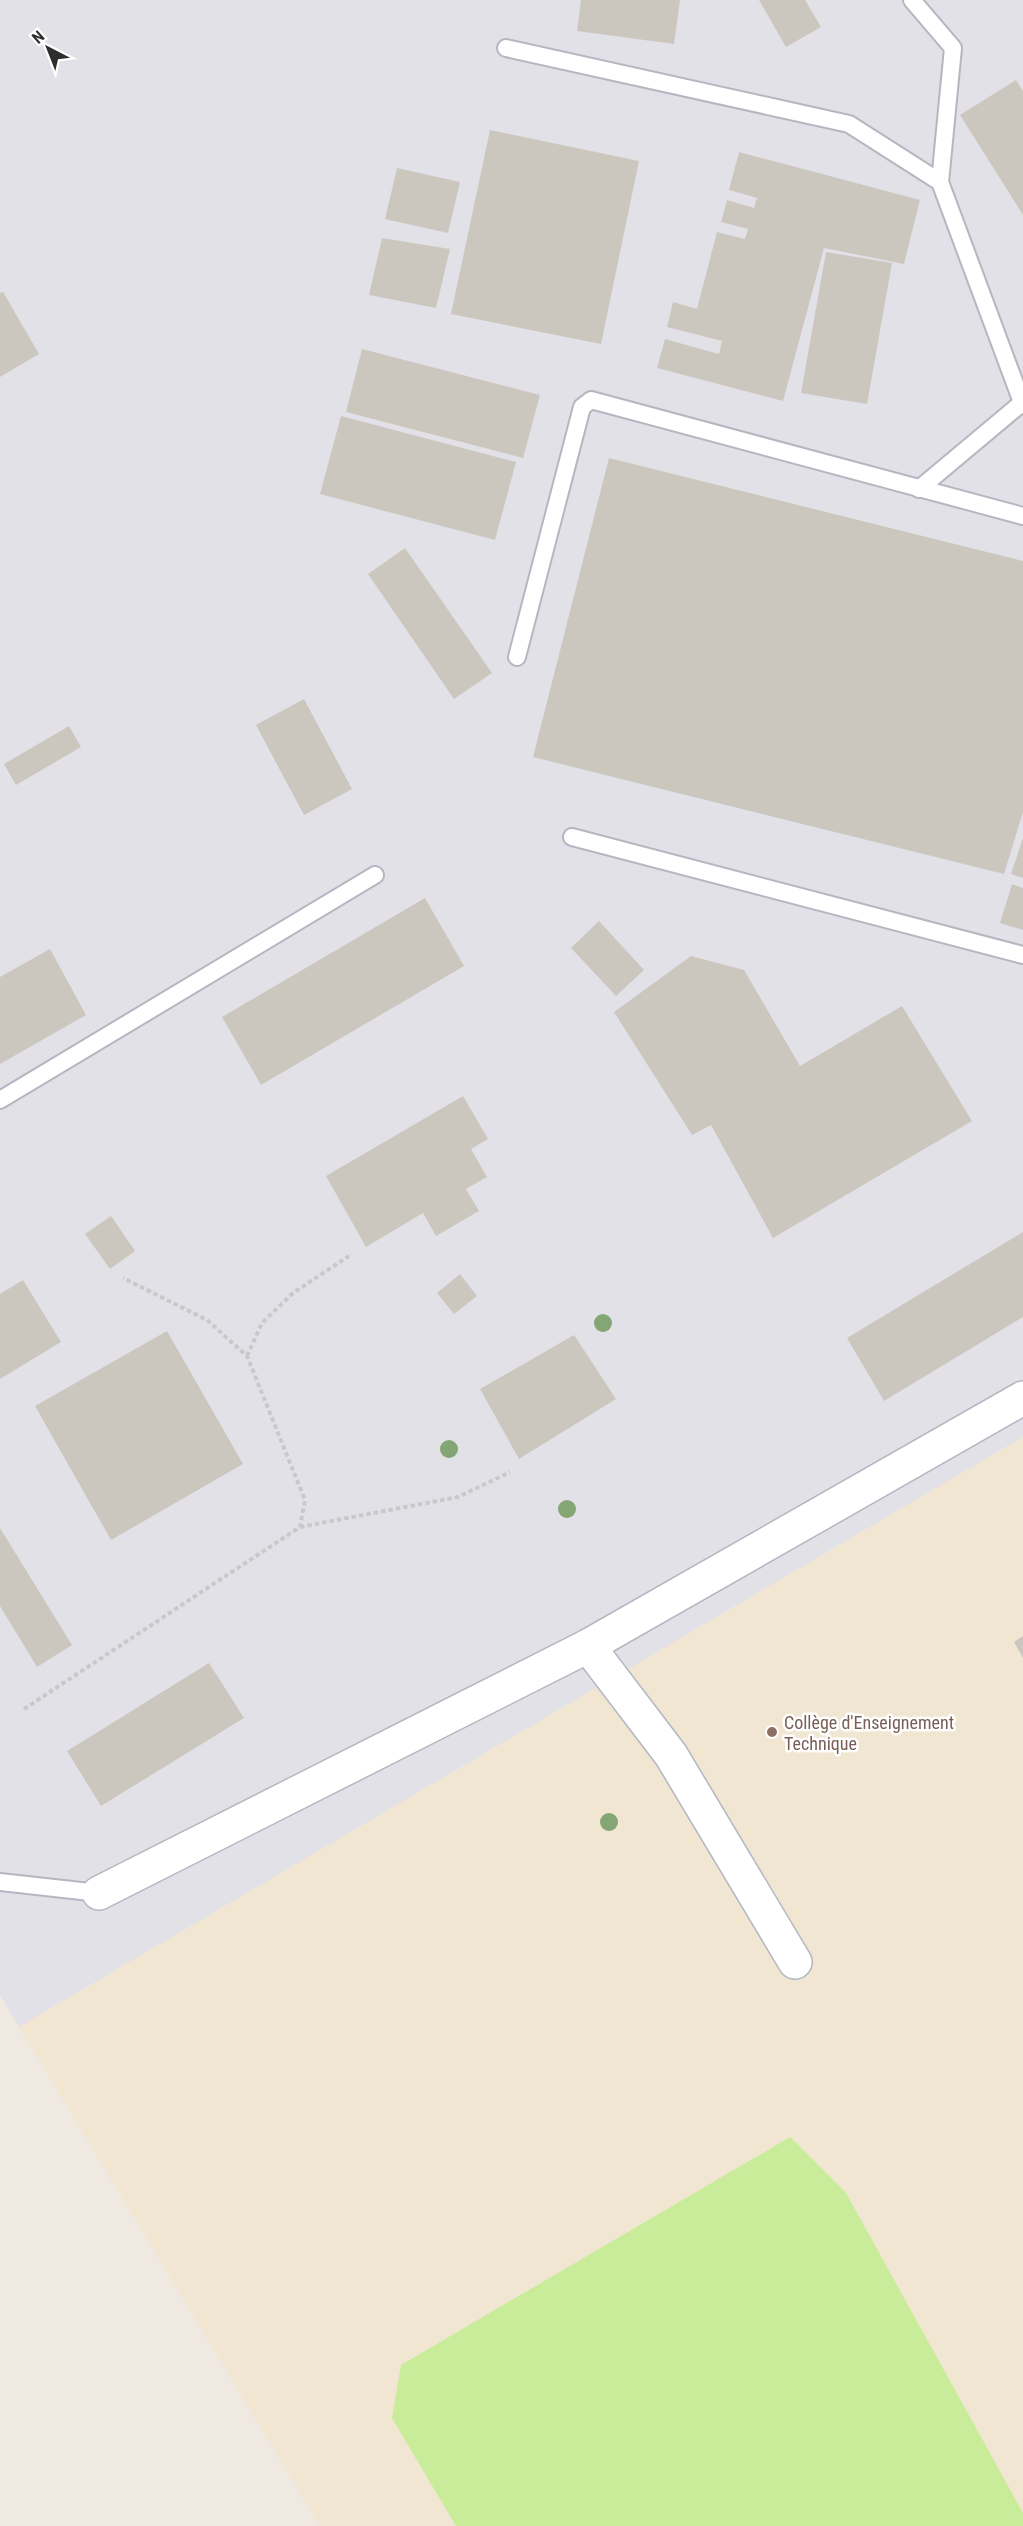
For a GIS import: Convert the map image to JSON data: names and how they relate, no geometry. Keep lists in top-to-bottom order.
{
  "places": ["Collège d'Enseignement Technique"],
  "north": "top left"
}
